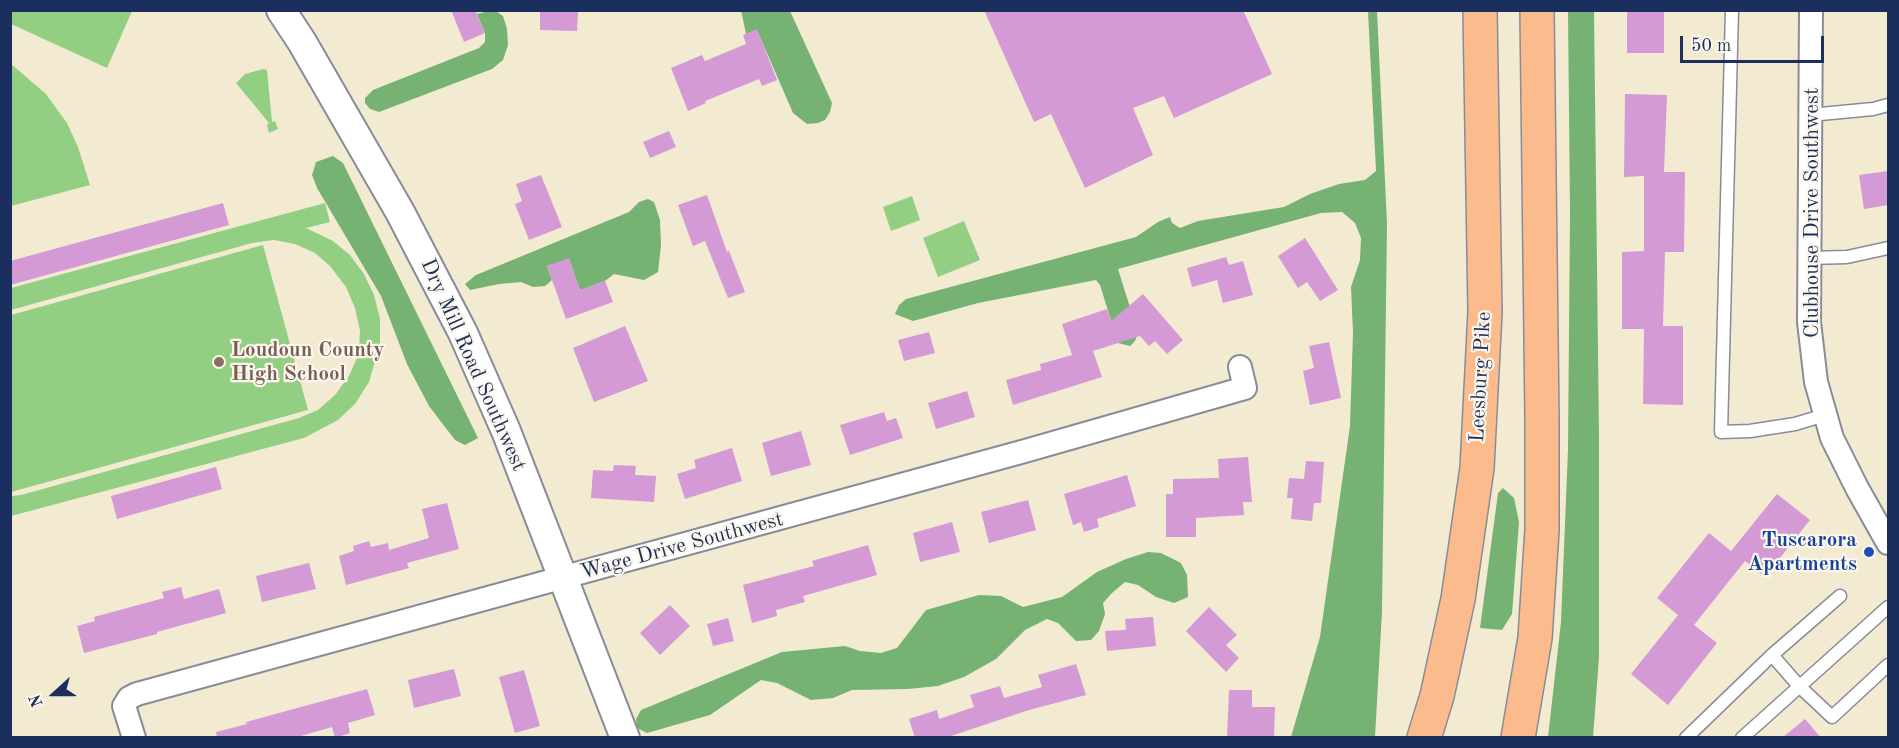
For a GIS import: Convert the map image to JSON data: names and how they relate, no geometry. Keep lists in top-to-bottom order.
{
  "streets": {
    "highway": ["Leesburg Pike"],
    "street": ["Clubhouse Drive Southwest", "Dry Mill Road Southwest", "Wage Drive Southwest"]
  },
  "crossings": [
    ["Dry Mill Road Southwest", "Wage Drive Southwest"]
  ],
  "places": ["Loudoun County High School", "Tuscarora Apartments"],
  "scale_bar": "50 m",
  "north": "left"
}
